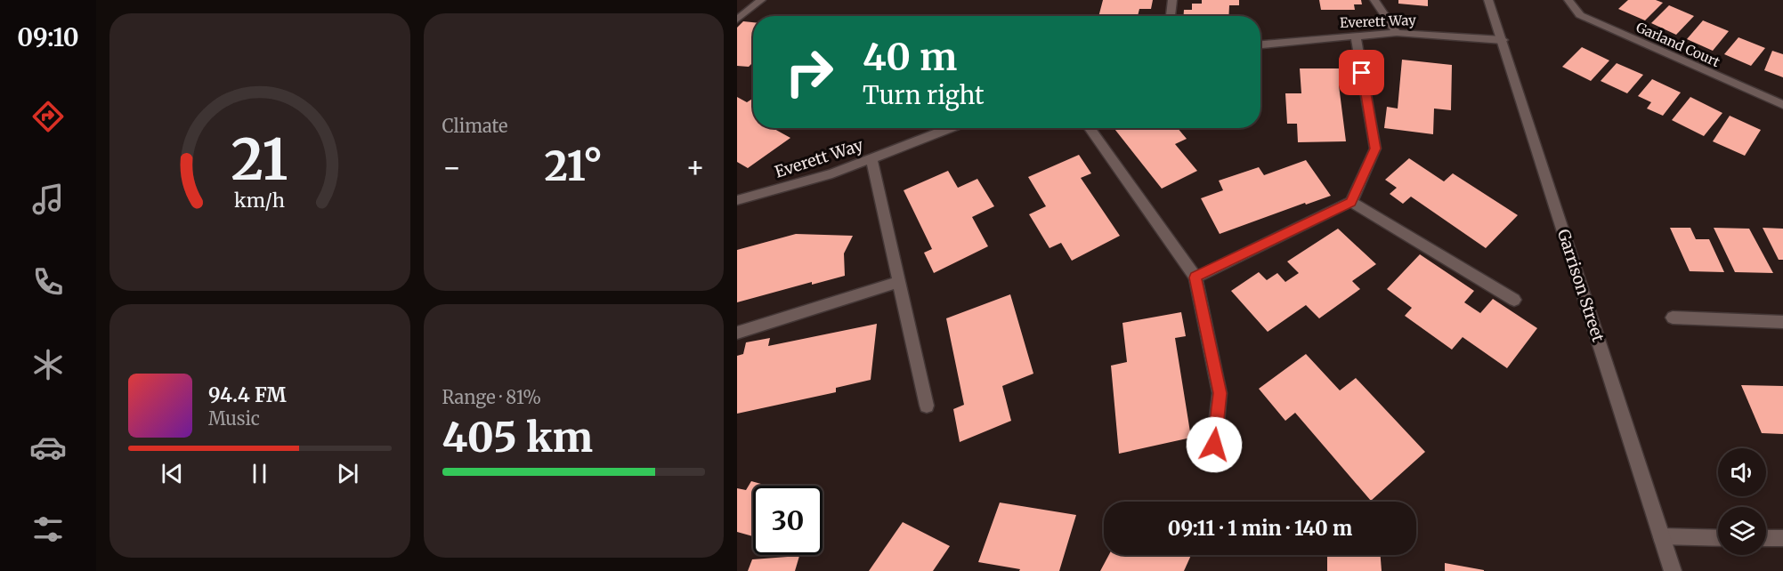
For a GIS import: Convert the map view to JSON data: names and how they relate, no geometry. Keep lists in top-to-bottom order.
{
  "streets": {
    "street": ["Everett Way", "Garland Court", "Garrison Street"]
  },
  "crossings": [
    ["Everett Way", "Garrison Street"]
  ],
  "page": {
    "tabs": "09:10",
    "tile": [
      "Climate",
      ["Range · 81%", "405 km"]
    ],
    "turn": ["40 m", "Turn right"],
    "heat": ["−", "21°", "+"],
    "song": ["94.4 FM", "Music"],
    "limit": "30",
    "trip": "09:11 · 1 min · 140 m",
    "gauge": ["21", "km/h"]
  }
}
